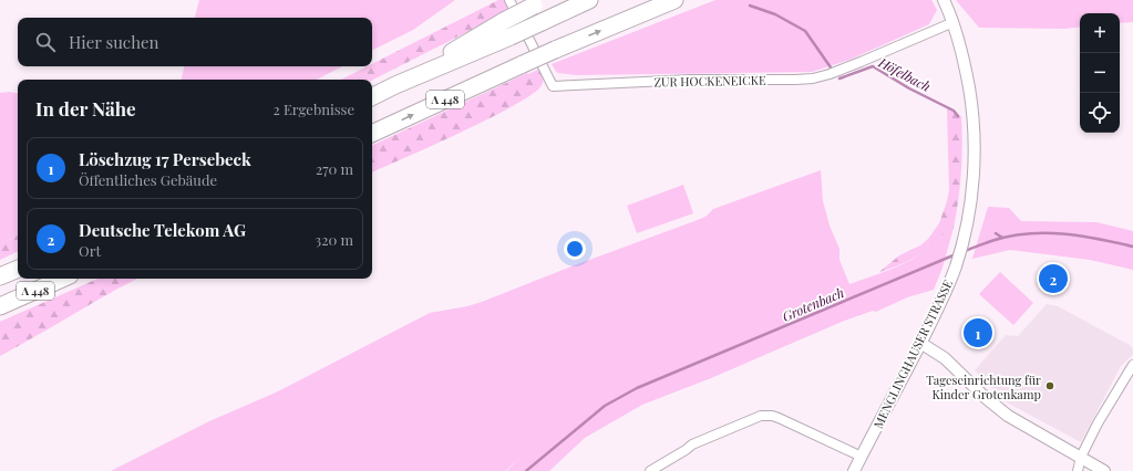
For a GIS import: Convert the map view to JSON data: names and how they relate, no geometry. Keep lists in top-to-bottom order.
{
  "streets": {
    "highway": ["A 448"],
    "street": ["ZUR HOCKENEICKE", "MENGLINGHAUSER STRASSE"]
  },
  "crossings": [
    ["ZUR HOCKENEICKE", "MENGLINGHAUSER STRASSE"]
  ],
  "water": ["Höfelbach", "Grotenbach"],
  "places": ["Tageseinrichtung für Kinder Grotenkamp"],
  "page": {
    "map_buttons": ["+", "−"],
    "search": "Hier suchen",
    "heading": ["In der Nähe", "2 Ergebnisse"],
    "list": [
      {
        "mark": "1",
        "name": "Löschzug 17 Persebeck",
        "note": "Öffentliches Gebäude",
        "value": "270 m"
      },
      {
        "mark": "2",
        "name": "Deutsche Telekom AG",
        "note": "Ort",
        "value": "320 m"
      }
    ],
    "pins": ["2", "1"]
  }
}
